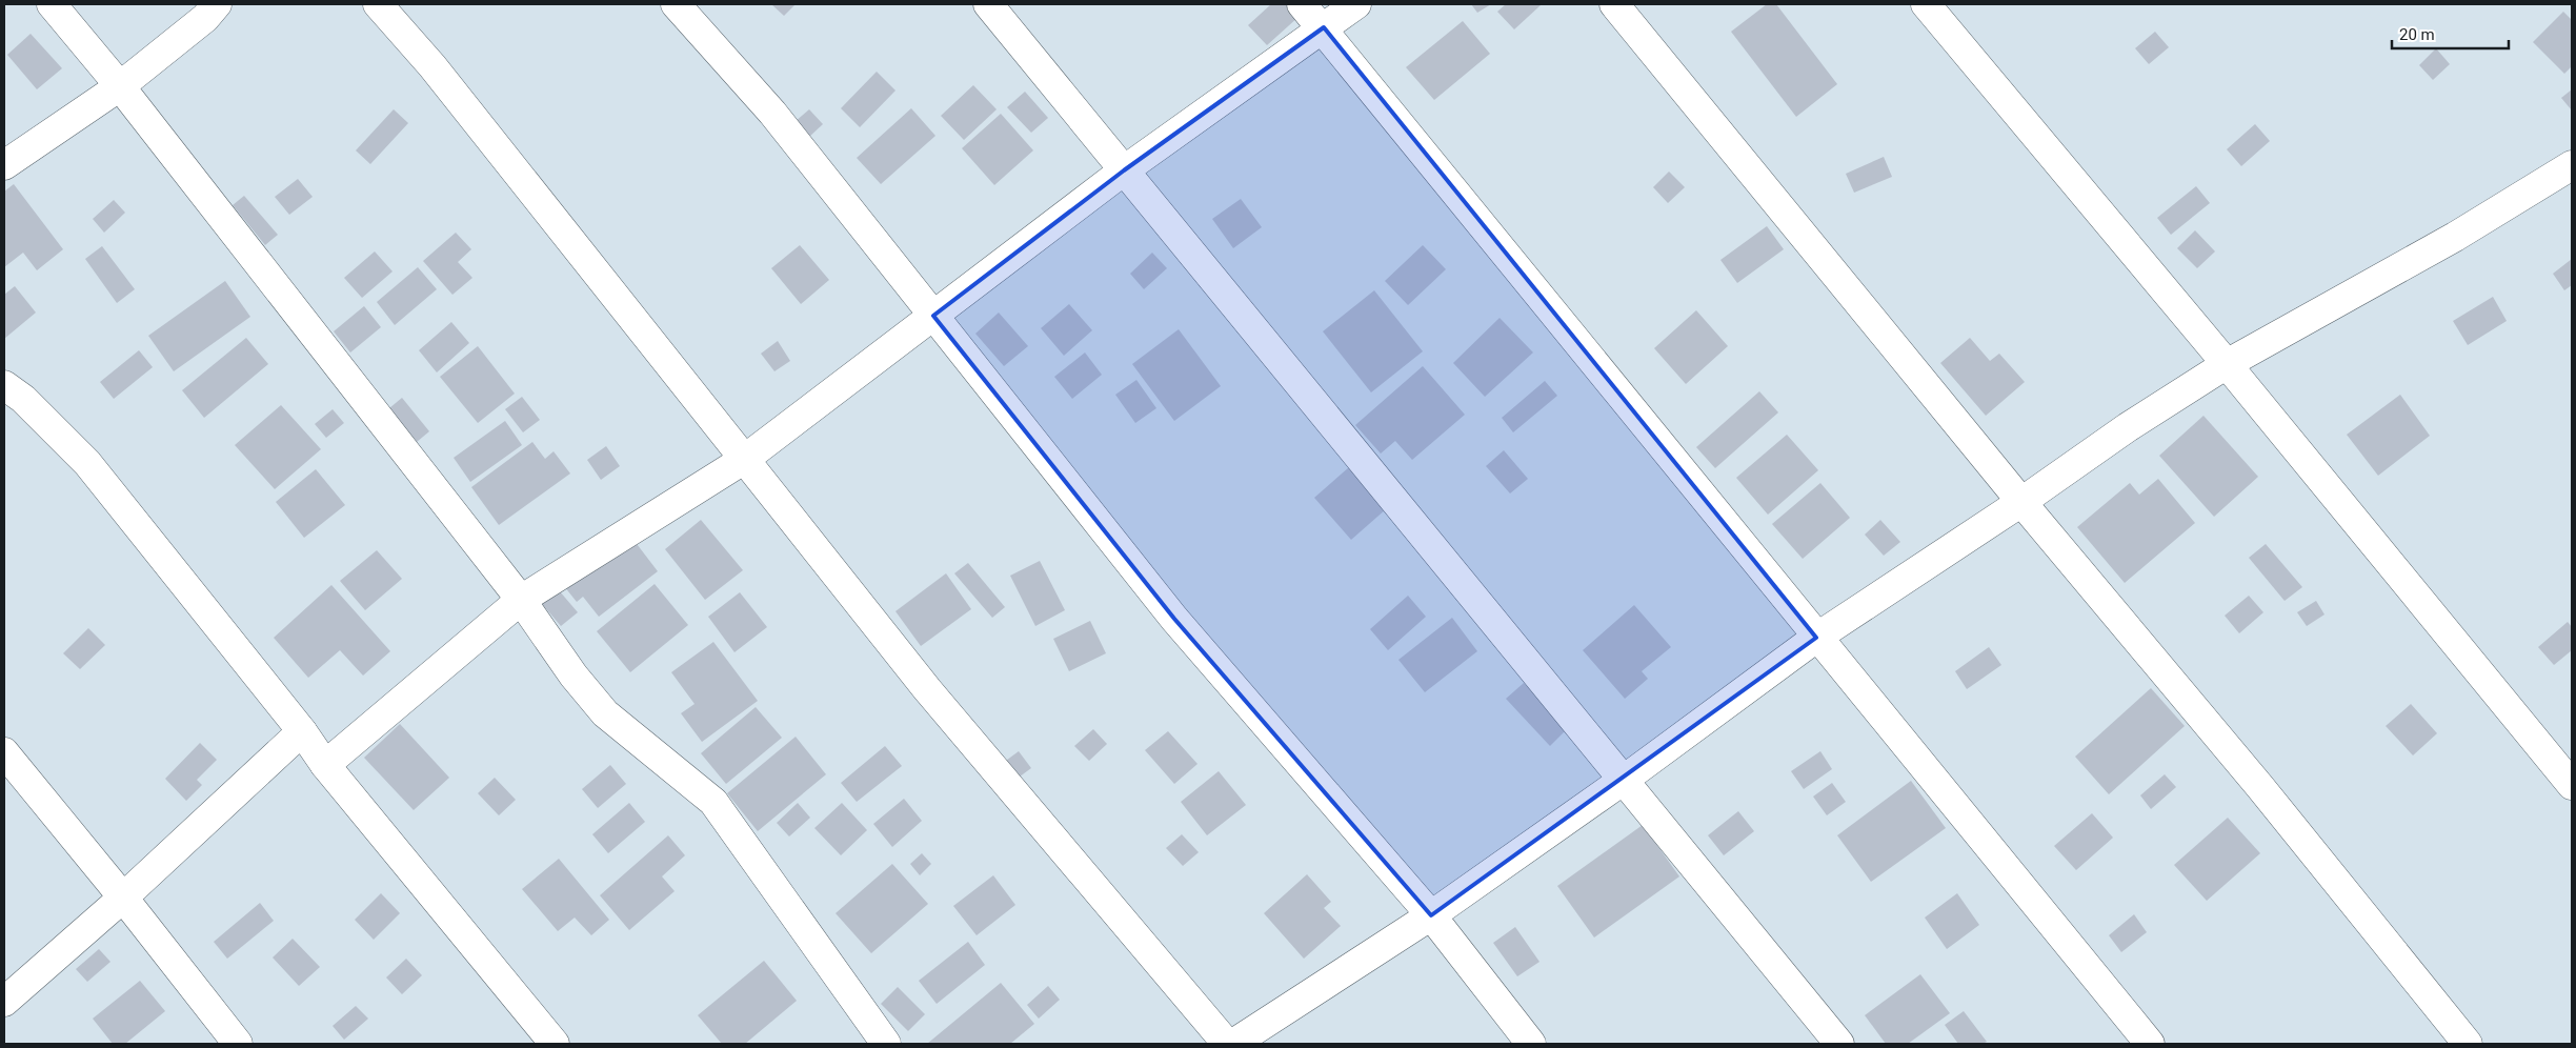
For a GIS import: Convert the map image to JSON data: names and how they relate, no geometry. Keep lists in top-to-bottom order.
{
  "scale_bar": "20 m"
}
